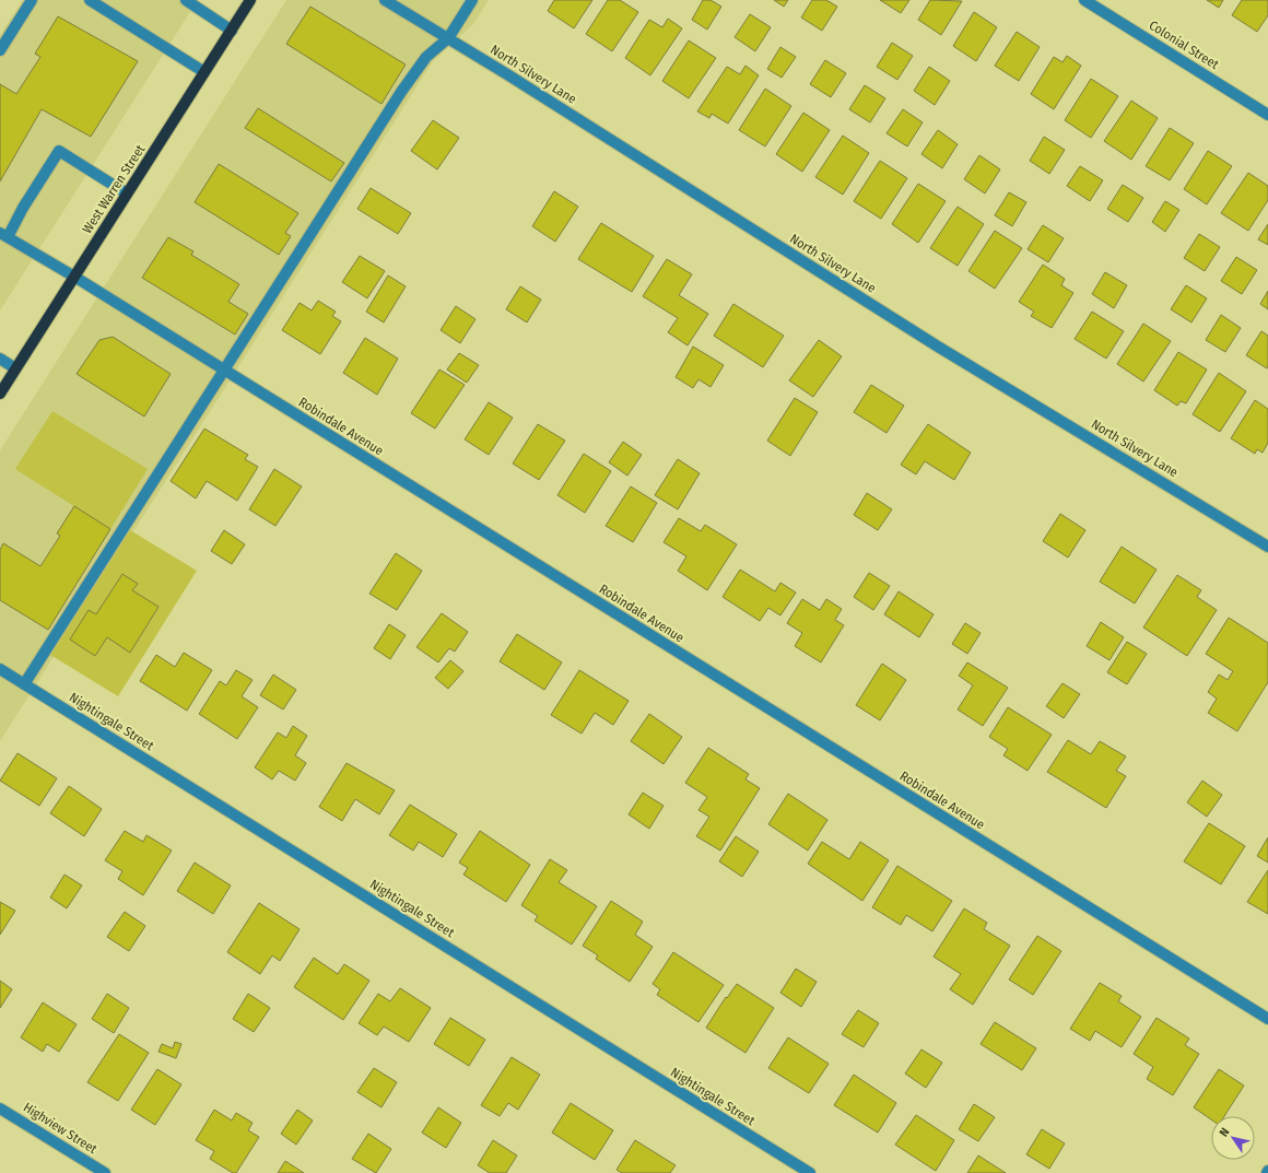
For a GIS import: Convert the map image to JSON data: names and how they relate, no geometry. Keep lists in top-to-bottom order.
{
  "streets": {
    "main road": ["West Warren Street"],
    "street": [
      "Colonial Street",
      "North Silvery Lane",
      "Robindale Avenue",
      "Nightingale Street",
      "Highview Street"
    ]
  },
  "crossings": [
    ["West Warren Street", "Robindale Avenue"]
  ],
  "north": "top left"
}
